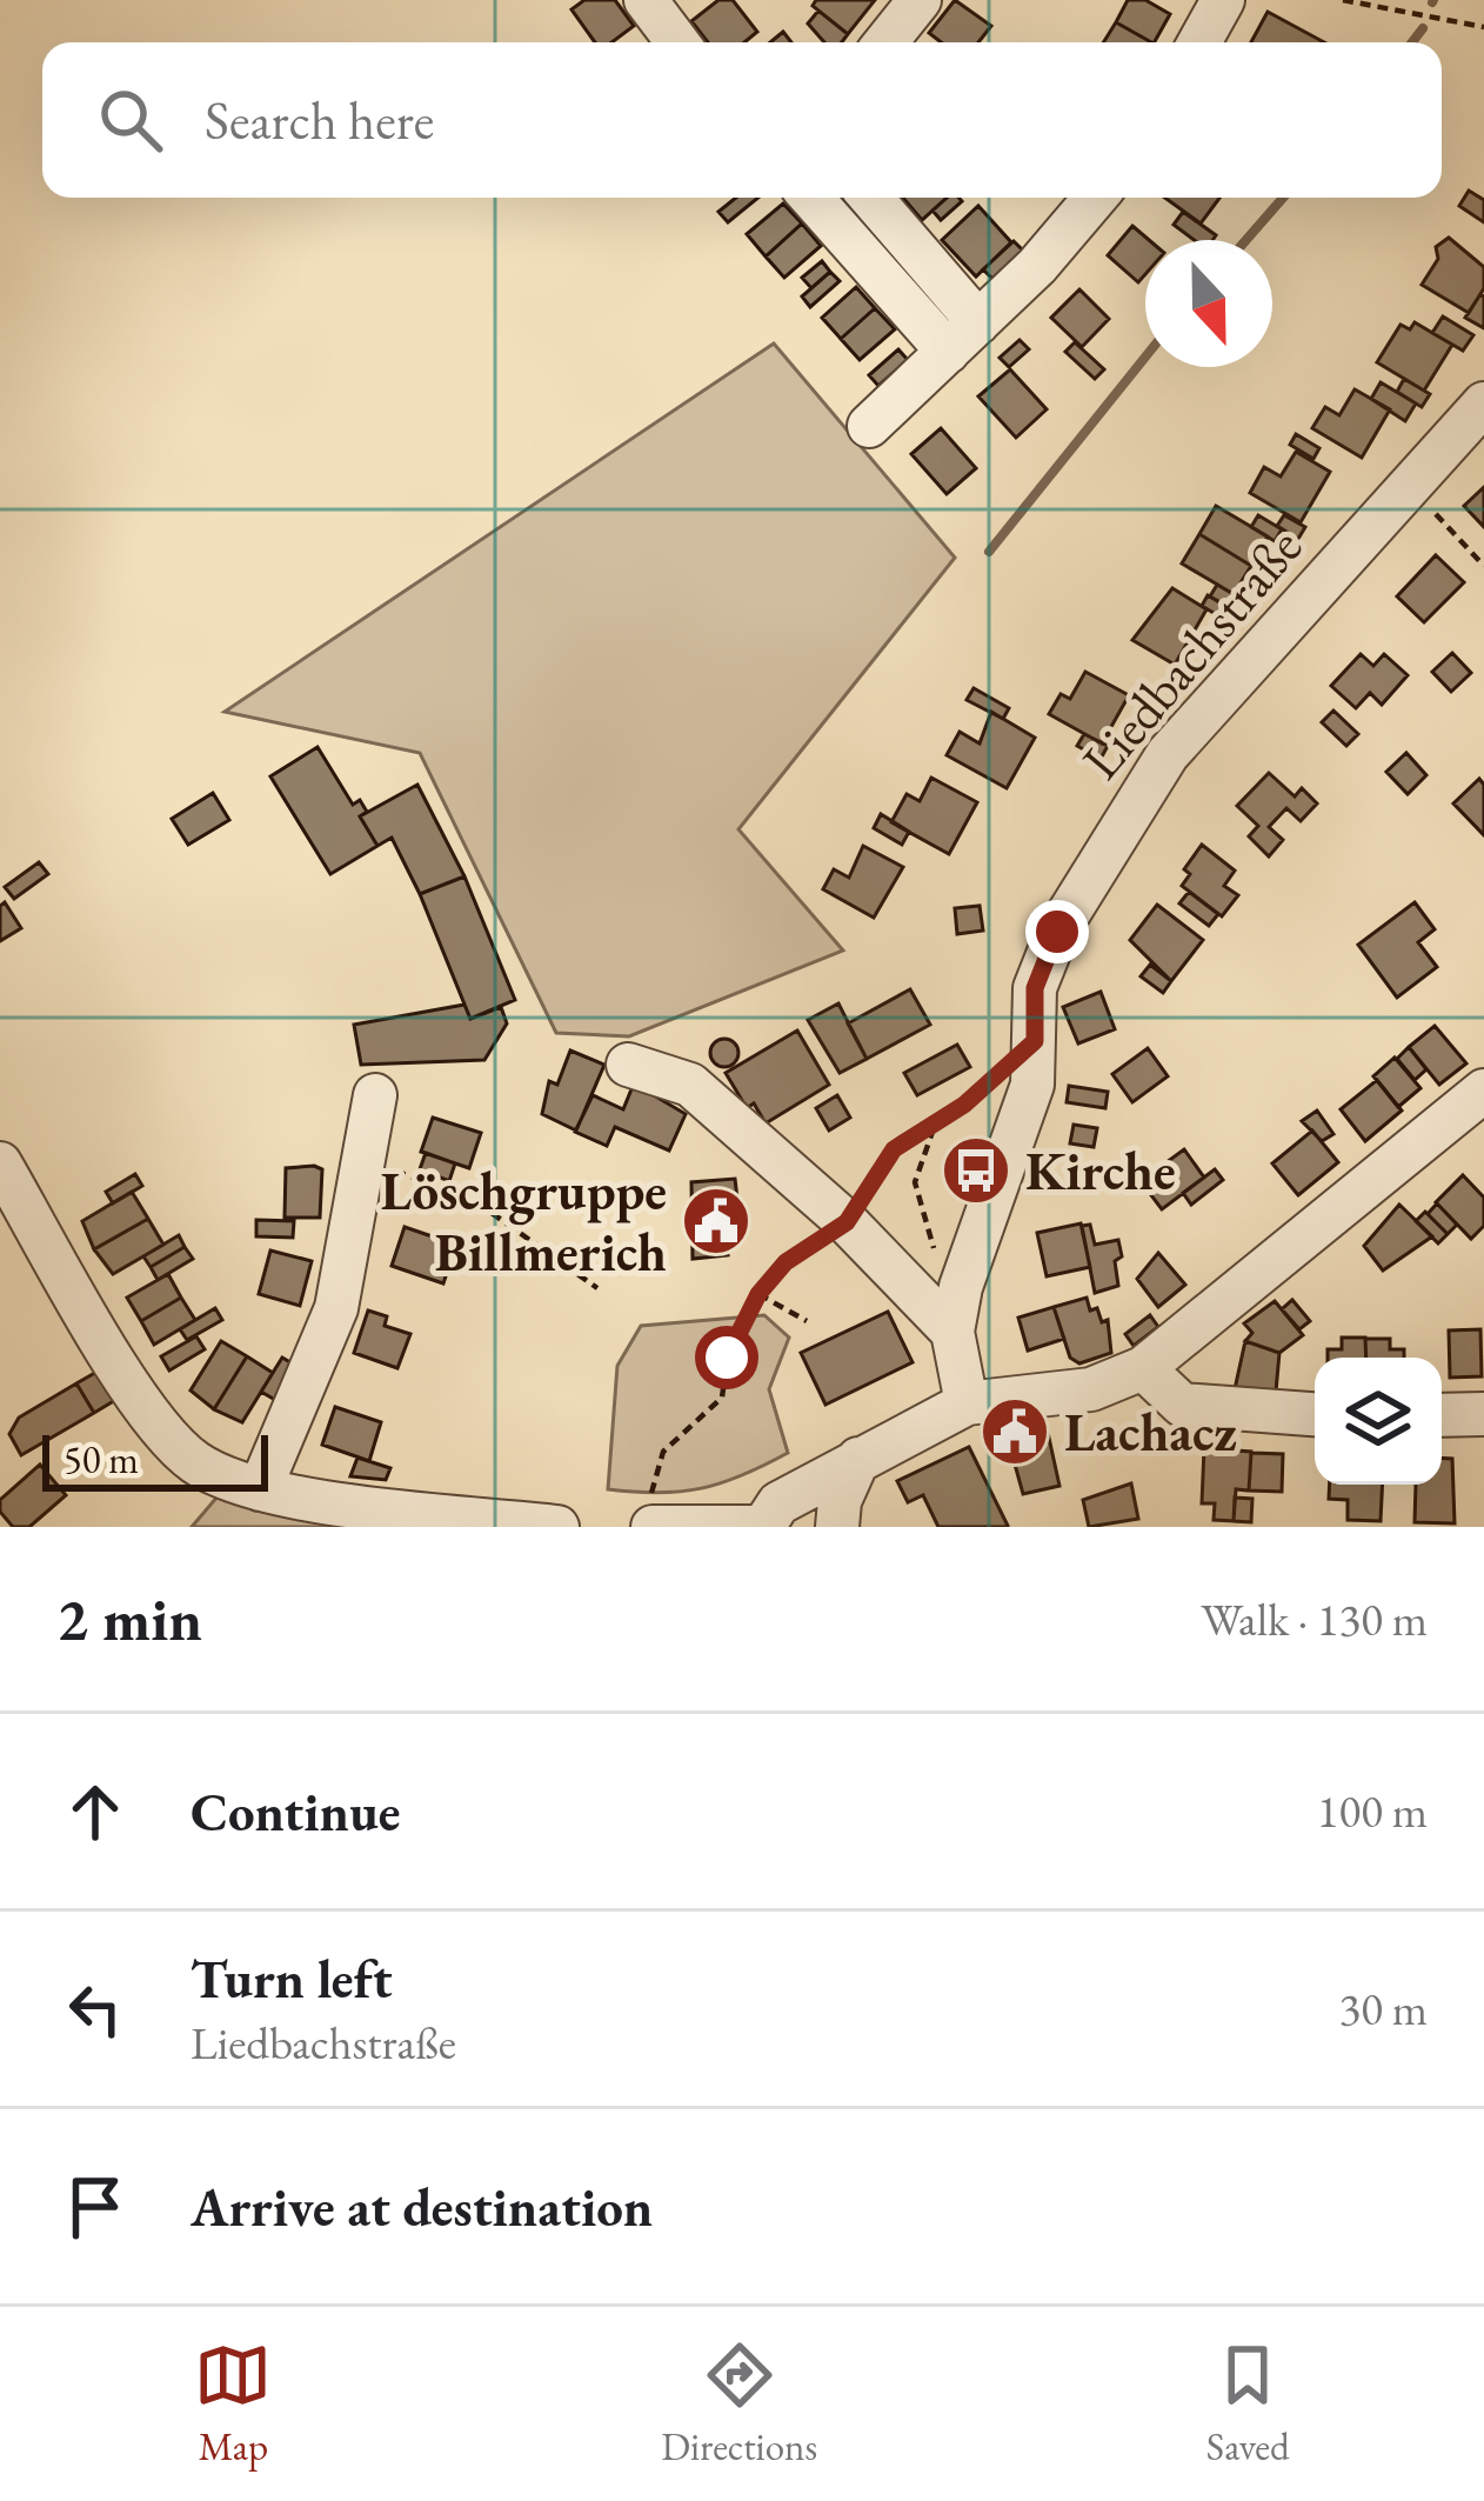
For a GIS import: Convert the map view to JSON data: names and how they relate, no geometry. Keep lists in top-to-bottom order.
{
  "streets": {
    "street": ["Liedbachstraße"]
  },
  "places": {
    "bus stop": ["Kirche"],
    "public building": ["Löschgruppe Billmerich", "Lachacz"]
  },
  "scale_bar": "50 m",
  "north": "bottom",
  "page": {
    "search": "Search here",
    "scale": "50 m",
    "heading": ["2 min", "Walk · 130 m"],
    "list": [
      ["Continue", "100 m"],
      ["Turn left", "Liedbachstraße", "30 m"],
      "Arrive at destination"
    ],
    "nav": ["Map", "Directions", "Saved"]
  }
}
